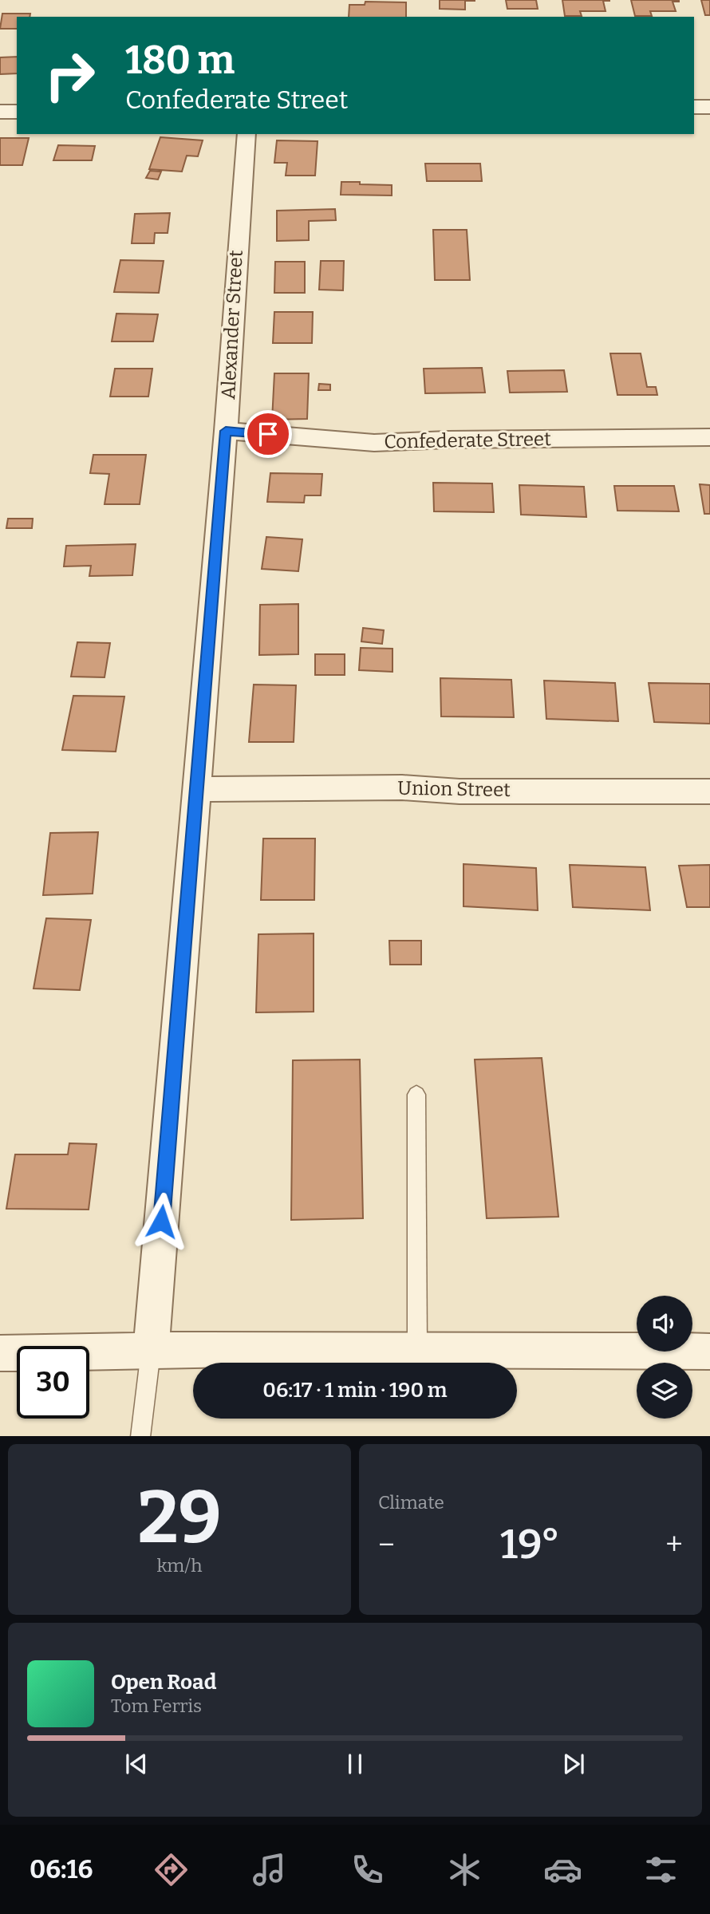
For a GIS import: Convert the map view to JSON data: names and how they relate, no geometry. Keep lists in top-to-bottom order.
{
  "streets": {
    "street": ["Alexander Street", "Confederate Street", "Union Street"]
  },
  "crossings": [
    ["Alexander Street", "Confederate Street"],
    ["Alexander Street", "Union Street"]
  ],
  "page": {
    "turn": ["180 m", "Confederate Street"],
    "limit": "30",
    "trip": "06:17 · 1 min · 190 m",
    "tile": [
      ["29", "km/h"],
      "Climate"
    ],
    "heat": ["−", "19°", "+"],
    "song": ["Open Road", "Tom Ferris"],
    "tabs": "06:16"
  }
}
